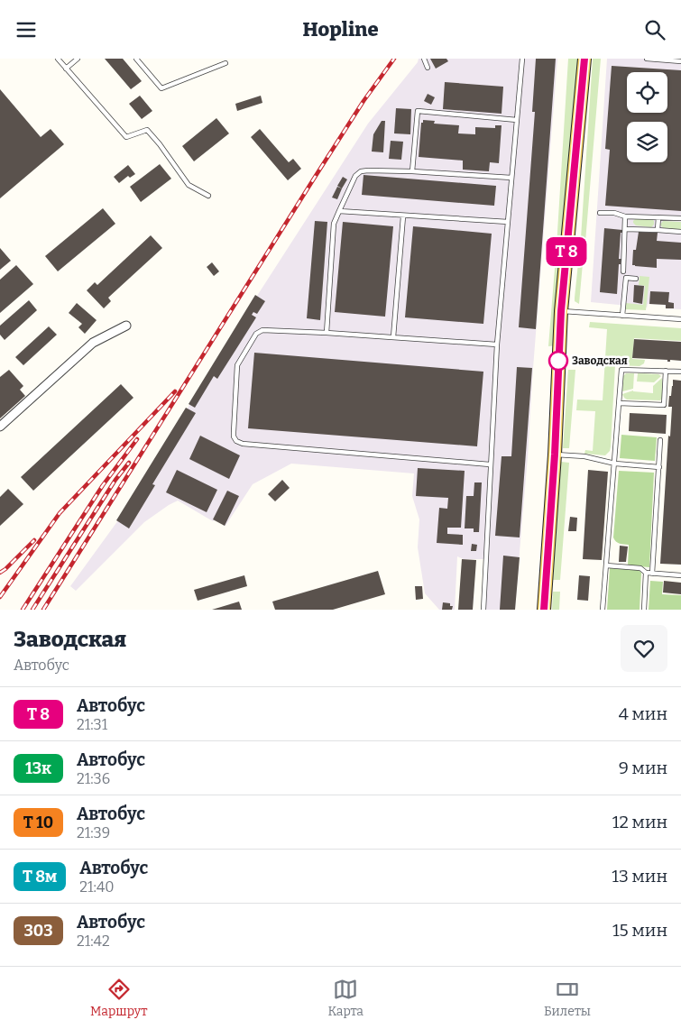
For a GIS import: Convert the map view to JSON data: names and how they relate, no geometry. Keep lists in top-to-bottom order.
{
  "places": ["Заводская"],
  "page": {
    "header": "Hopline",
    "on_map": "Т 8",
    "heading": ["Заводская", "Автобус"],
    "list": [
      {
        "mark": "Т 8",
        "name": "Автобус",
        "note": "21:31",
        "value": "4 мин"
      },
      {
        "mark": "13к",
        "name": "Автобус",
        "note": "21:36",
        "value": "9 мин"
      },
      {
        "mark": "Т 10",
        "name": "Автобус",
        "note": "21:39",
        "value": "12 мин"
      },
      {
        "mark": "Т 8м",
        "name": "Автобус",
        "note": "21:40",
        "value": "13 мин"
      },
      {
        "mark": "303",
        "name": "Автобус",
        "note": "21:42",
        "value": "15 мин"
      }
    ],
    "tabs": ["Маршрут", "Карта", "Билеты"]
  }
}
